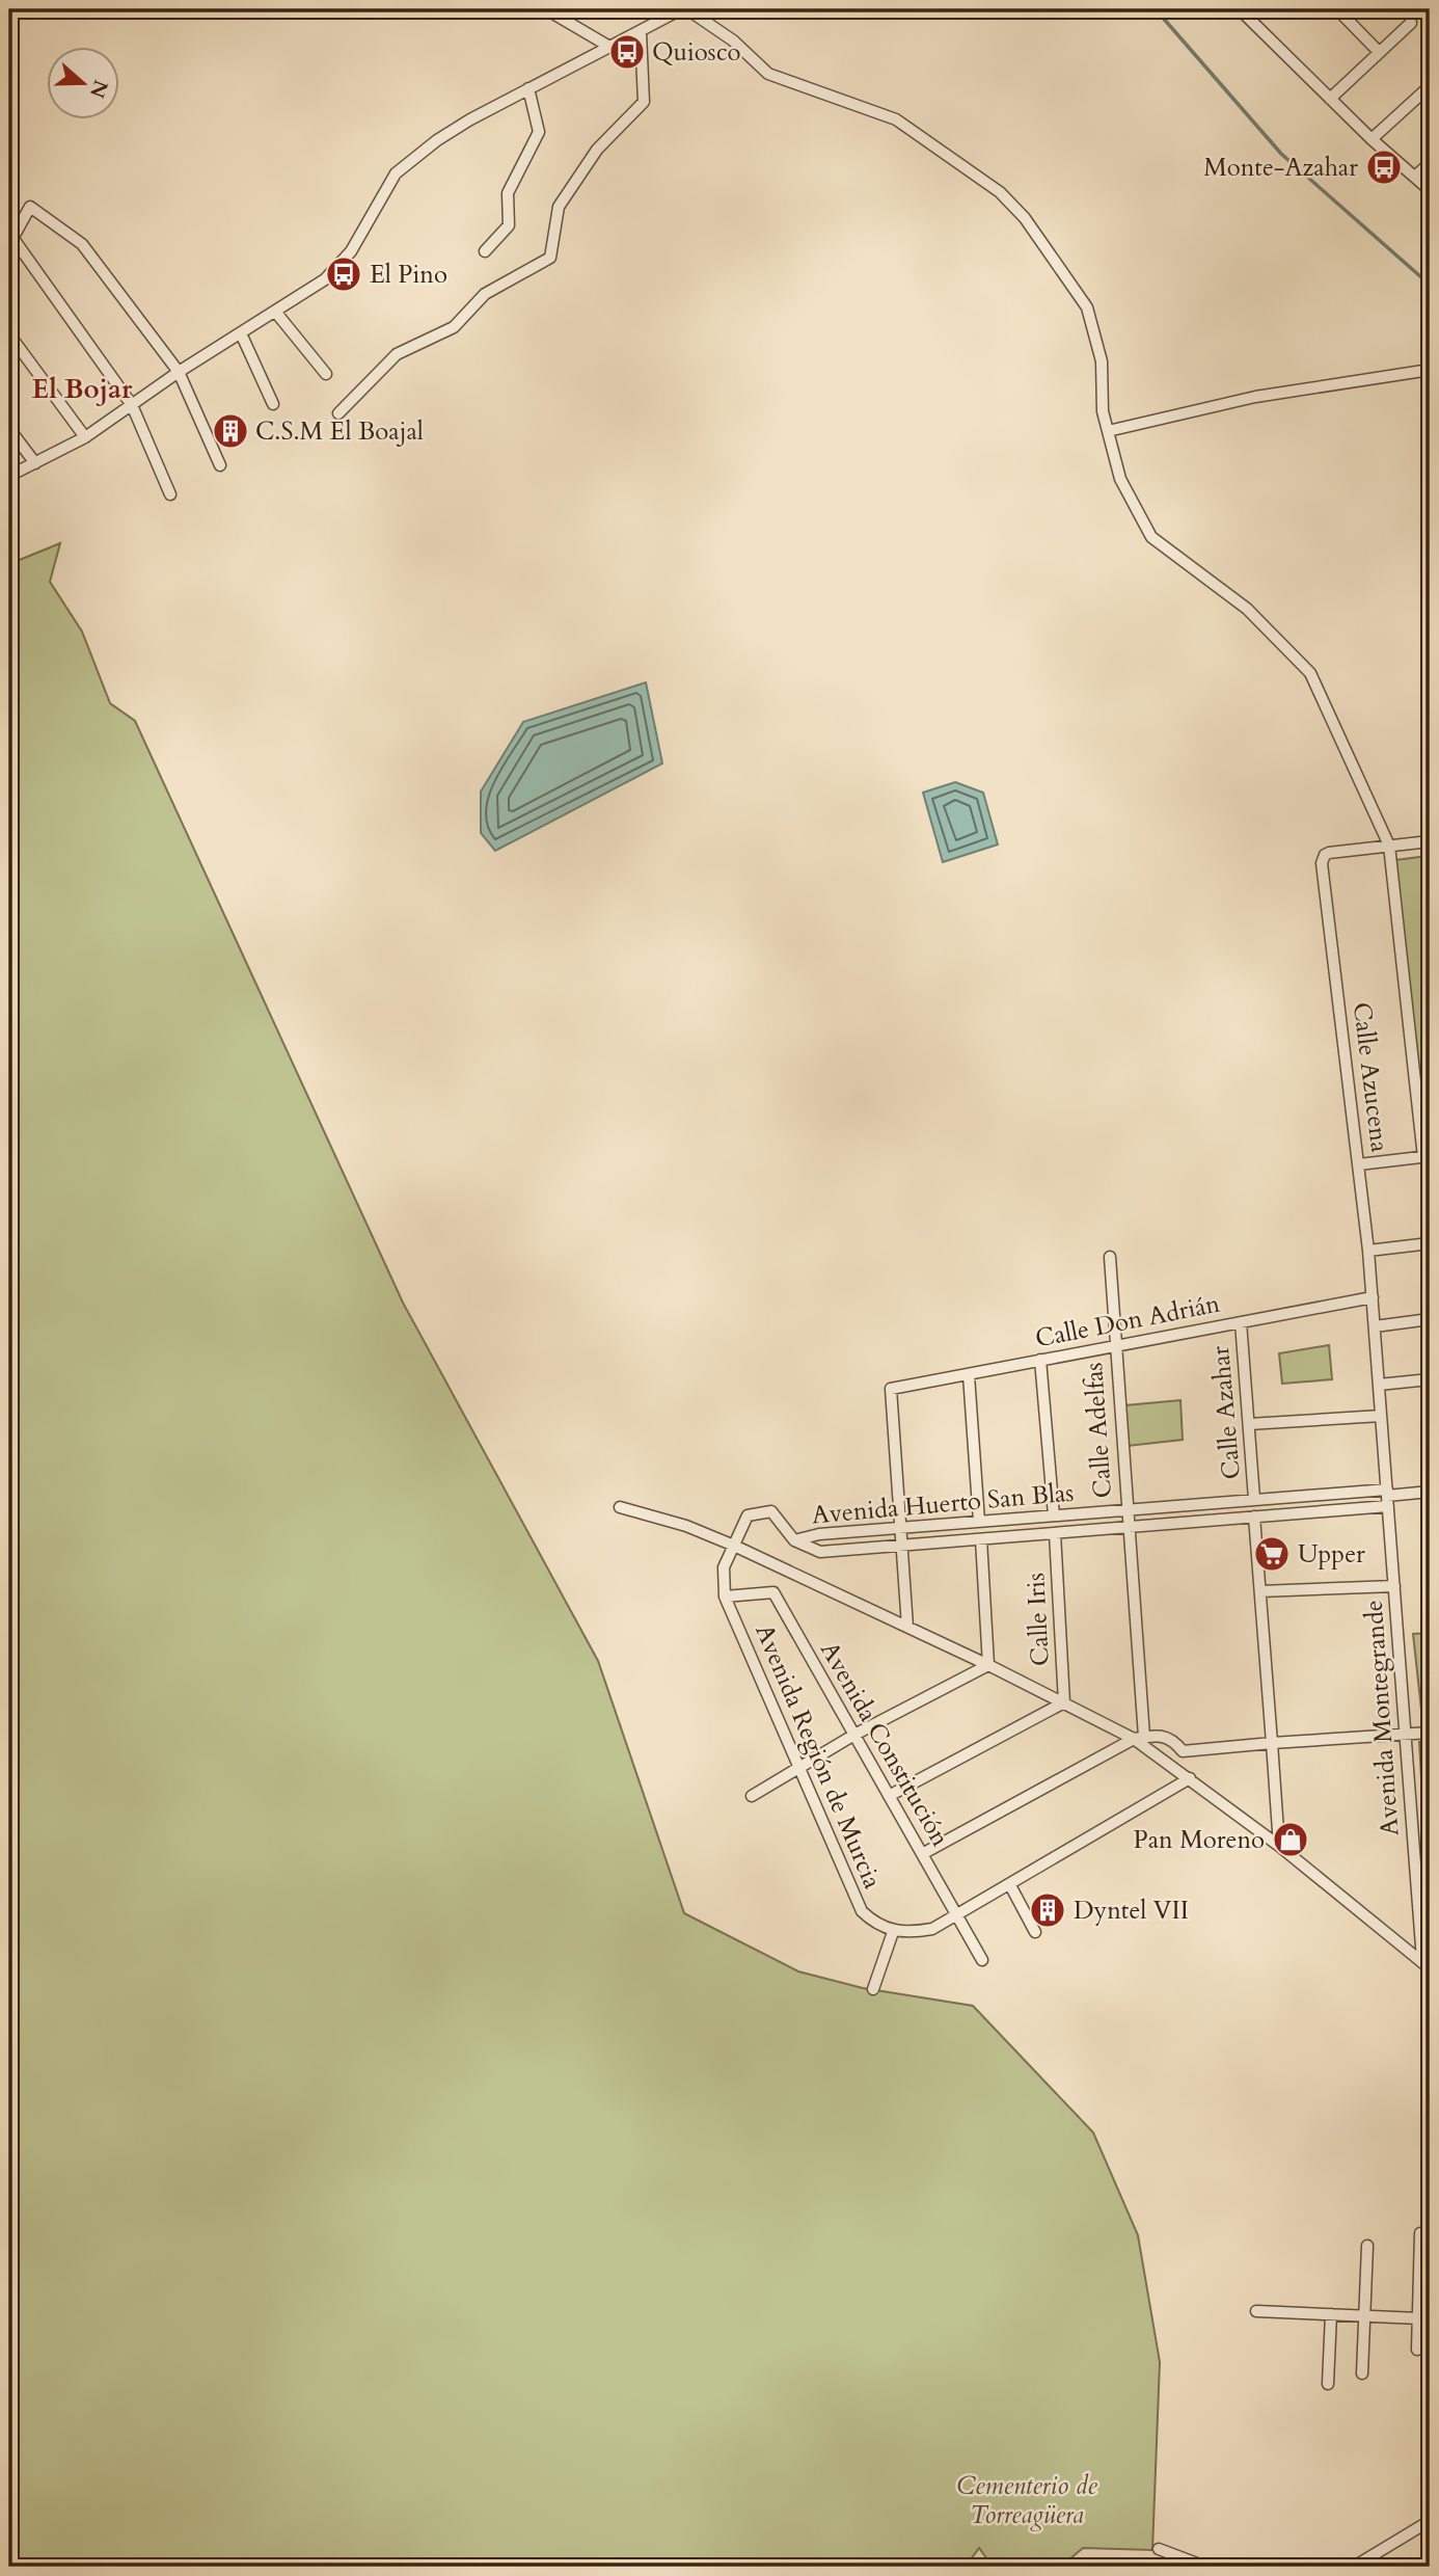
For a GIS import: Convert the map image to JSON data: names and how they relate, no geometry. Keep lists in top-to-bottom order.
{
  "streets": {
    "street": [
      "Calle Azucena",
      "Calle Don Adrián",
      "Calle Azahar",
      "Calle Adelfas",
      "Avenida Huerto San Blas",
      "Calle Iris",
      "Avenida Montegrande",
      "Avenida Constitución",
      "Avenida Región de Murcia"
    ]
  },
  "crossings": [
    ["Calle Azucena", "Calle Don Adrián"],
    ["Calle Azucena", "Avenida Montegrande"],
    ["Calle Don Adrián", "Calle Azahar"],
    ["Calle Don Adrián", "Calle Adelfas"],
    ["Calle Don Adrián", "Avenida Huerto San Blas"],
    ["Calle Don Adrián", "Avenida Montegrande"],
    ["Calle Azahar", "Avenida Huerto San Blas"],
    ["Calle Adelfas", "Avenida Huerto San Blas"],
    ["Avenida Huerto San Blas", "Calle Iris"],
    ["Avenida Huerto San Blas", "Avenida Montegrande"],
    ["Avenida Huerto San Blas", "Avenida Región de Murcia"],
    ["Avenida Constitución", "Avenida Región de Murcia"]
  ],
  "districts": ["El Bojar"],
  "parks": ["Cementerio de Torreagüera"],
  "places": {
    "bus stop": ["Quiosco", "Monte-Azahar", "El Pino"],
    "building": ["C.S.M El Boajal", "Dyntel VII"],
    "supermarket": ["Upper"],
    "shop": ["Pan Moreno"]
  },
  "north": "right"
}
